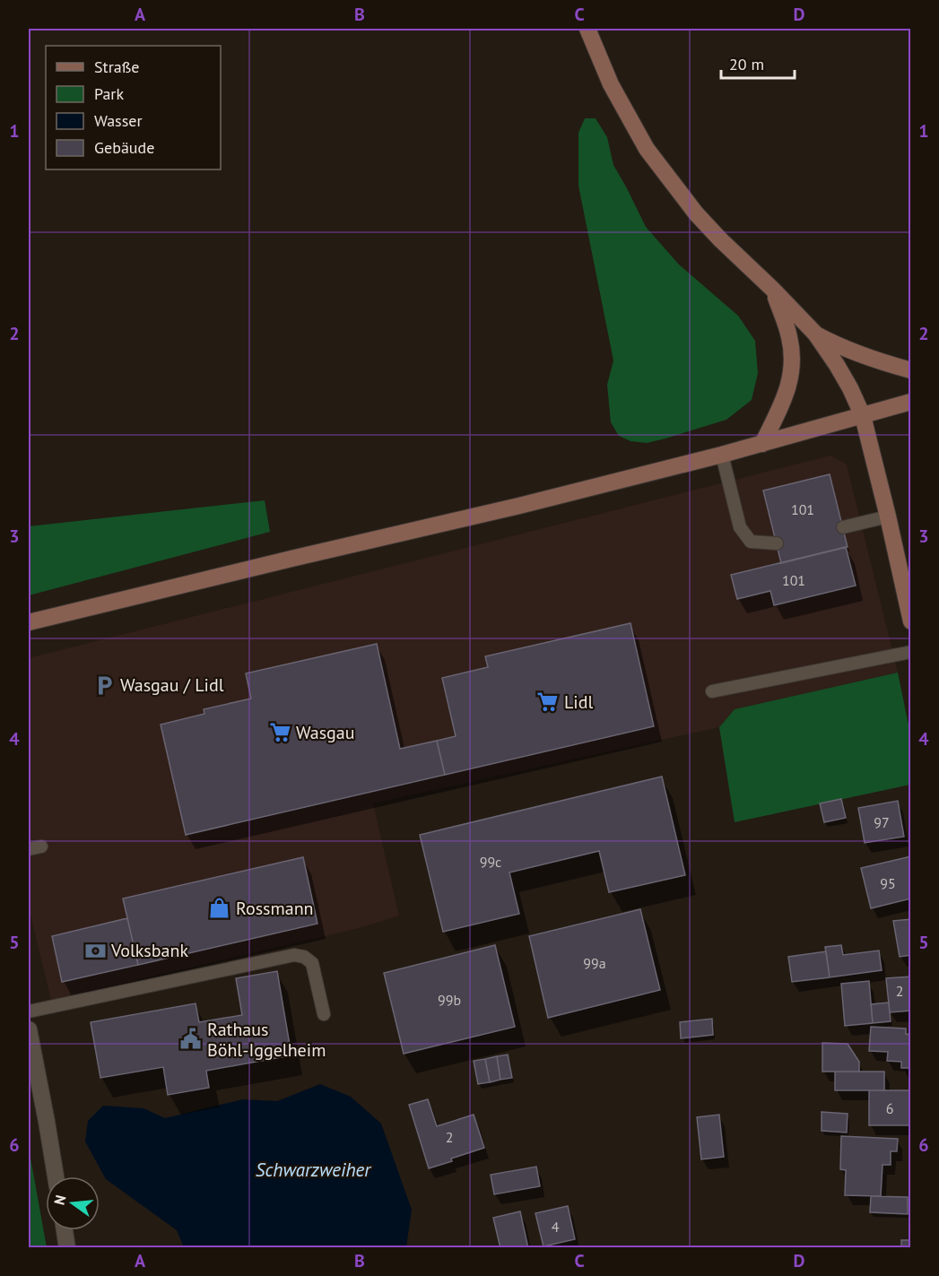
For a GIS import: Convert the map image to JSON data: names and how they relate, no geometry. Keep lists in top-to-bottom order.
{
  "water": ["Schwarzweiher"],
  "places": {
    "parking": ["Wasgau / Lidl"],
    "supermarket": ["Lidl", "Wasgau"],
    "shop": ["Rossmann"],
    "bank": ["Volksbank"],
    "public building": ["Rathaus Böhl-Iggelheim"]
  },
  "house_numbers": [
    "101",
    "101",
    "97",
    "99c",
    "95",
    "99a",
    "2",
    "99b",
    "6",
    "2",
    "4"
  ],
  "legend": [
    "Straße",
    "Park",
    "Wasser",
    "Gebäude"
  ],
  "scale_bar": "20 m",
  "north": "left",
  "grid": {
    "columns": [
      "A",
      "B",
      "C",
      "D"
    ],
    "rows": [
      "1",
      "2",
      "3",
      "4",
      "5",
      "6"
    ]
  }
}
